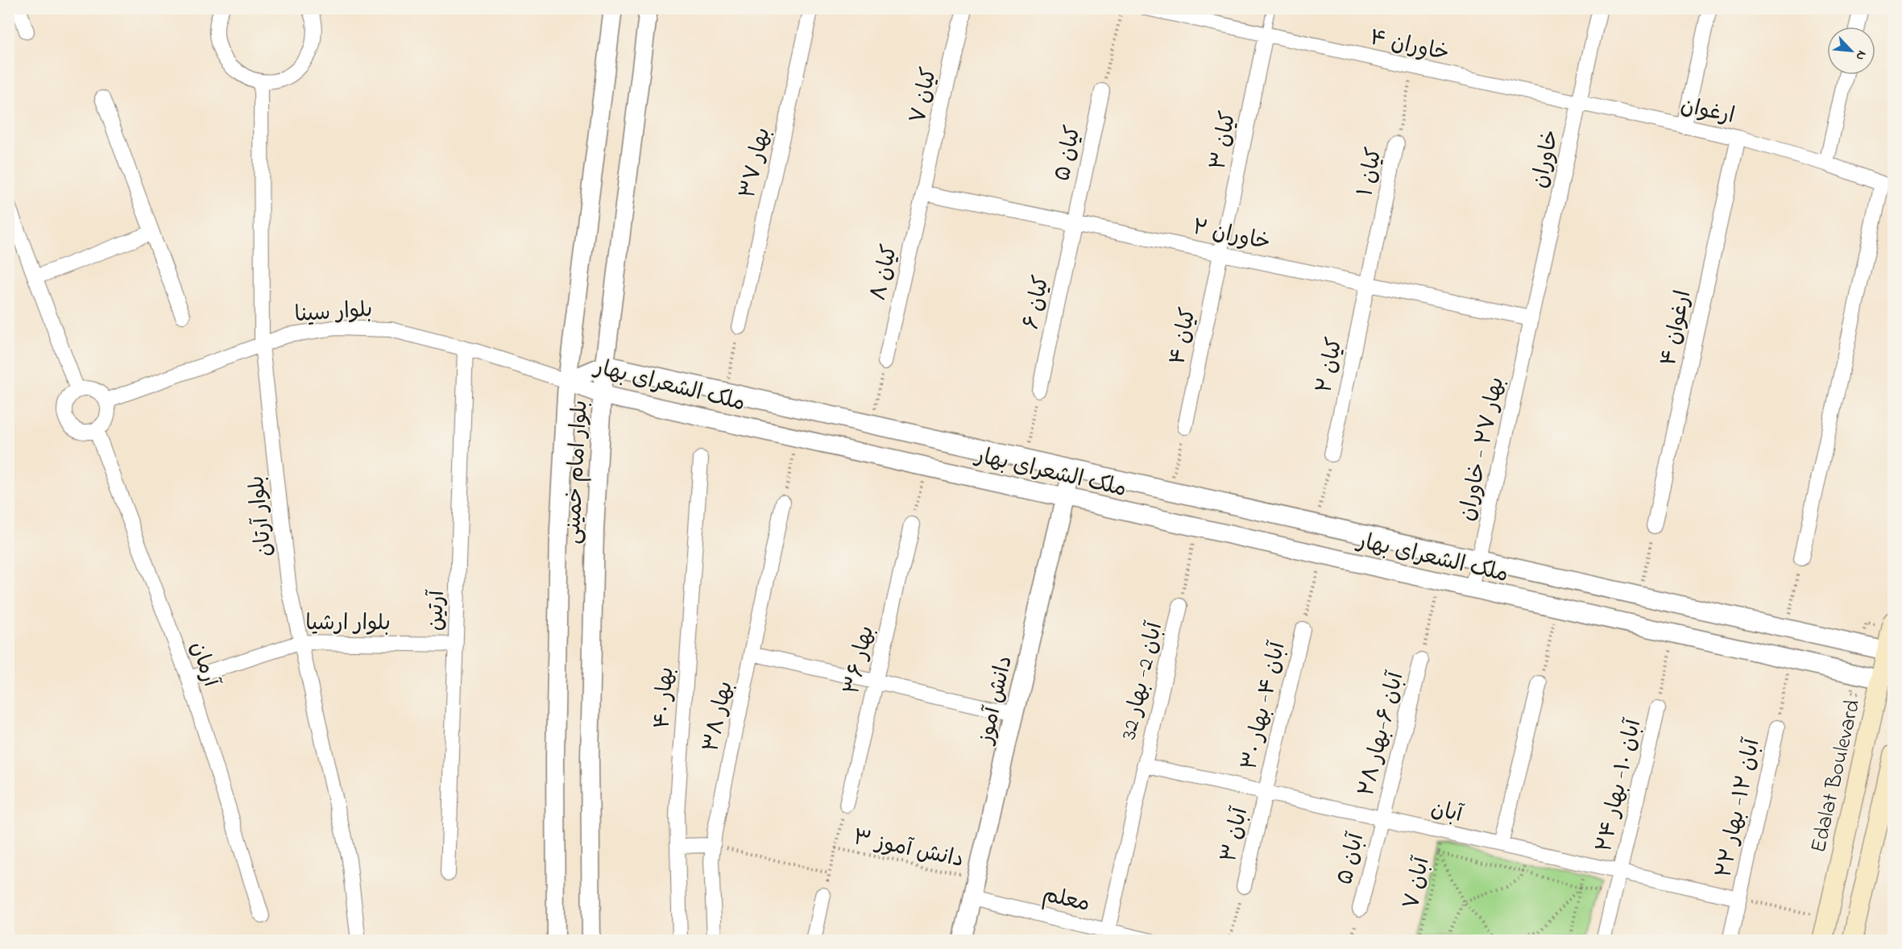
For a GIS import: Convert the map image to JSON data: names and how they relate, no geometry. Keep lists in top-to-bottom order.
{
  "streets": {
    "main road": ["Edalat Boulevard"],
    "street": [
      "خاوران ۴",
      "کیان ۷",
      "ارغوان",
      "کیان ۳",
      "کیان ۵",
      "خاوران",
      "بهار ۳۷",
      "کیان ۱",
      "خاوران ۲",
      "کیان ۸",
      "کیان ۶",
      "بلوار سینا",
      "ارغوان ۴",
      "کیان ۴",
      "کیان ۲",
      "ملک الشعرای بهار",
      "بهار ۲۷ - خاوران",
      "بلوار امام خمینی",
      "بلوار آرتان",
      "آرتین",
      "بلوار ارشیا",
      "بهار ۳۶",
      "آرمان",
      "آبان 2- بهار 32",
      "بهار ۴۰",
      "دانش آموز",
      "آبان ۴- بهار ۳۰",
      "بهار ۳۸",
      "آبان ۶-بهار ۲۸",
      "آبان ۱۰- بهار ۲۴",
      "آبان ۱۲- بهار ۲۲",
      "آبان",
      "آبان ۳",
      "آبان ۵",
      "معلم"
    ],
    "path": ["دانش آموز ۳", "آبان ۷"]
  },
  "crossings": [
    ["خاوران ۴", "ارغوان"],
    ["خاوران ۴", "کیان ۳"],
    ["خاوران ۴", "خاوران"],
    ["خاوران ۴", "کیان ۱"],
    ["کیان ۷", "خاوران ۲"],
    ["کیان ۷", "کیان ۸"],
    ["ارغوان", "خاوران"],
    ["ارغوان", "ارغوان ۴"],
    ["کیان ۳", "خاوران ۲"],
    ["کیان ۳", "کیان ۴"],
    ["کیان ۵", "خاوران ۲"],
    ["کیان ۵", "کیان ۶"],
    ["خاوران", "خاوران ۲"],
    ["خاوران", "بهار ۲۷ - خاوران"],
    ["کیان ۱", "خاوران ۲"],
    ["کیان ۱", "کیان ۲"],
    ["خاوران ۲", "کیان ۸"],
    ["خاوران ۲", "کیان ۶"],
    ["خاوران ۲", "کیان ۴"],
    ["خاوران ۲", "کیان ۲"],
    ["خاوران ۲", "بهار ۲۷ - خاوران"],
    ["بلوار سینا", "ملک الشعرای بهار"],
    ["بلوار سینا", "بلوار امام خمینی"],
    ["بلوار سینا", "بلوار آرتان"],
    ["بلوار سینا", "آرتین"],
    ["بلوار سینا", "آرمان"],
    ["ملک الشعرای بهار", "بهار ۲۷ - خاوران"],
    ["ملک الشعرای بهار", "بلوار امام خمینی"],
    ["ملک الشعرای بهار", "دانش آموز"],
    ["ملک الشعرای بهار", "Edalat Boulevard"],
    ["بلوار آرتان", "بلوار ارشیا"],
    ["آرتین", "بلوار ارشیا"],
    ["بلوار ارشیا", "آرمان"],
    ["آبان 2- بهار 32", "آبان"],
    ["آبان 2- بهار 32", "معلم"],
    ["دانش آموز", "دانش آموز ۳"],
    ["دانش آموز", "معلم"],
    ["آبان ۴- بهار ۳۰", "آبان"],
    ["آبان ۴- بهار ۳۰", "آبان ۳"],
    ["آبان ۶-بهار ۲۸", "آبان"],
    ["آبان ۶-بهار ۲۸", "آبان ۵"],
    ["آبان ۱۰- بهار ۲۴", "آبان"],
    ["آبان ۱۲- بهار ۲۲", "آبان"],
    ["آبان", "آبان ۳"],
    ["آبان", "آبان ۵"],
    ["آبان", "آبان ۷"]
  ],
  "north": "bottom right"
}
